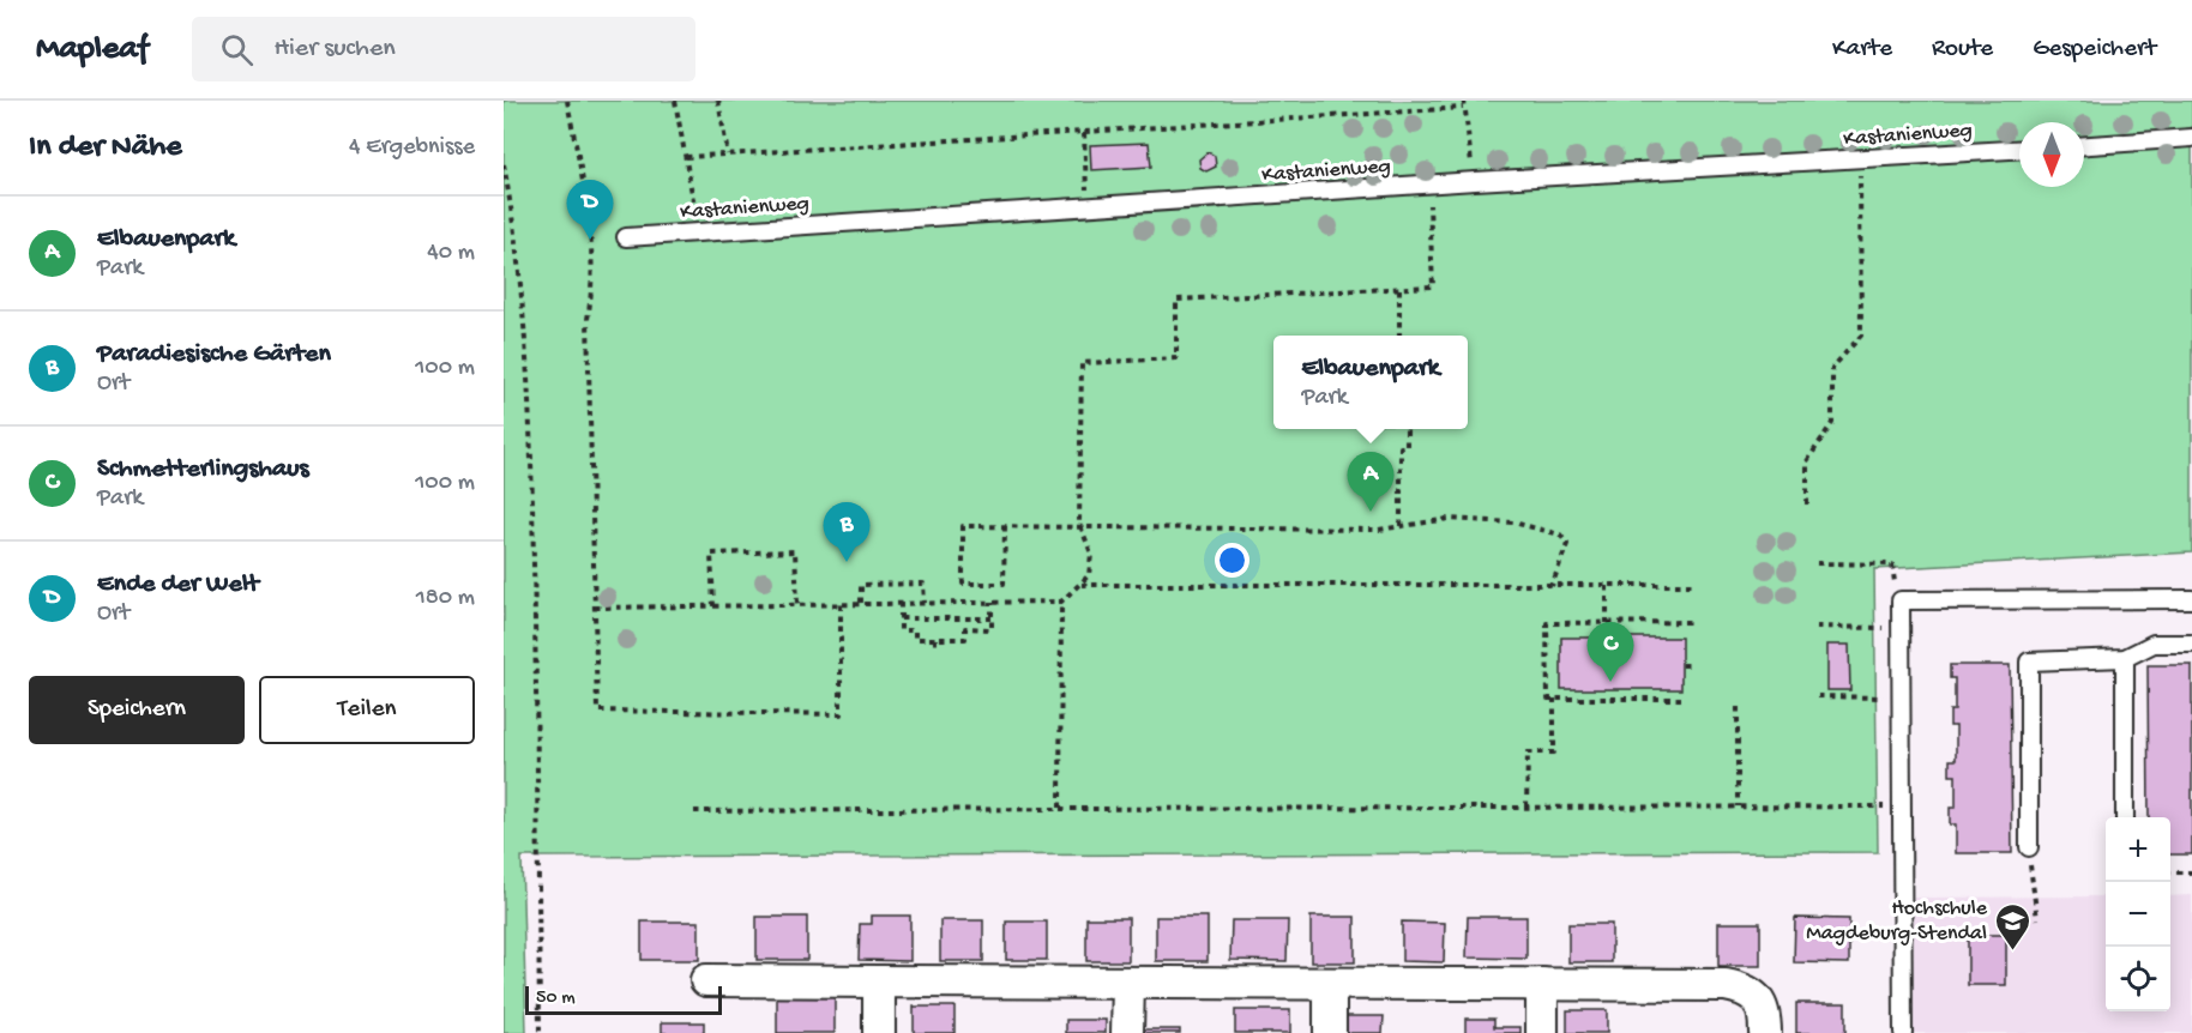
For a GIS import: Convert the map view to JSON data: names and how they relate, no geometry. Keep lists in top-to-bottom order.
{
  "streets": {
    "lane": ["Kastanienweg"]
  },
  "places": {
    "school or university": ["Hochschule Magdeburg-Stendal"]
  },
  "scale_bar": "50 m",
  "north": "bottom",
  "page": {
    "header": "Mapleaf",
    "search": "Hier suchen",
    "nav": ["Karte", "Route", "Gespeichert"],
    "heading": ["In der Nähe", "4 Ergebnisse"],
    "pins": [
      "D",
      "A",
      "B",
      "C"
    ],
    "list": [
      {
        "mark": "A",
        "name": "Elbauenpark",
        "note": "Park",
        "value": "40 m"
      },
      {
        "mark": "B",
        "name": "Paradiesische Gärten",
        "note": "Ort",
        "value": "100 m"
      },
      {
        "mark": "C",
        "name": "Schmetterlingshaus",
        "note": "Park",
        "value": "100 m"
      },
      {
        "mark": "D",
        "name": "Ende der Welt",
        "note": "Ort",
        "value": "180 m"
      }
    ],
    "popup": ["Elbauenpark", "Park"],
    "buttons": ["Speichern", "Teilen"],
    "map_buttons": ["+", "−"],
    "scale": "50 m"
  }
}
